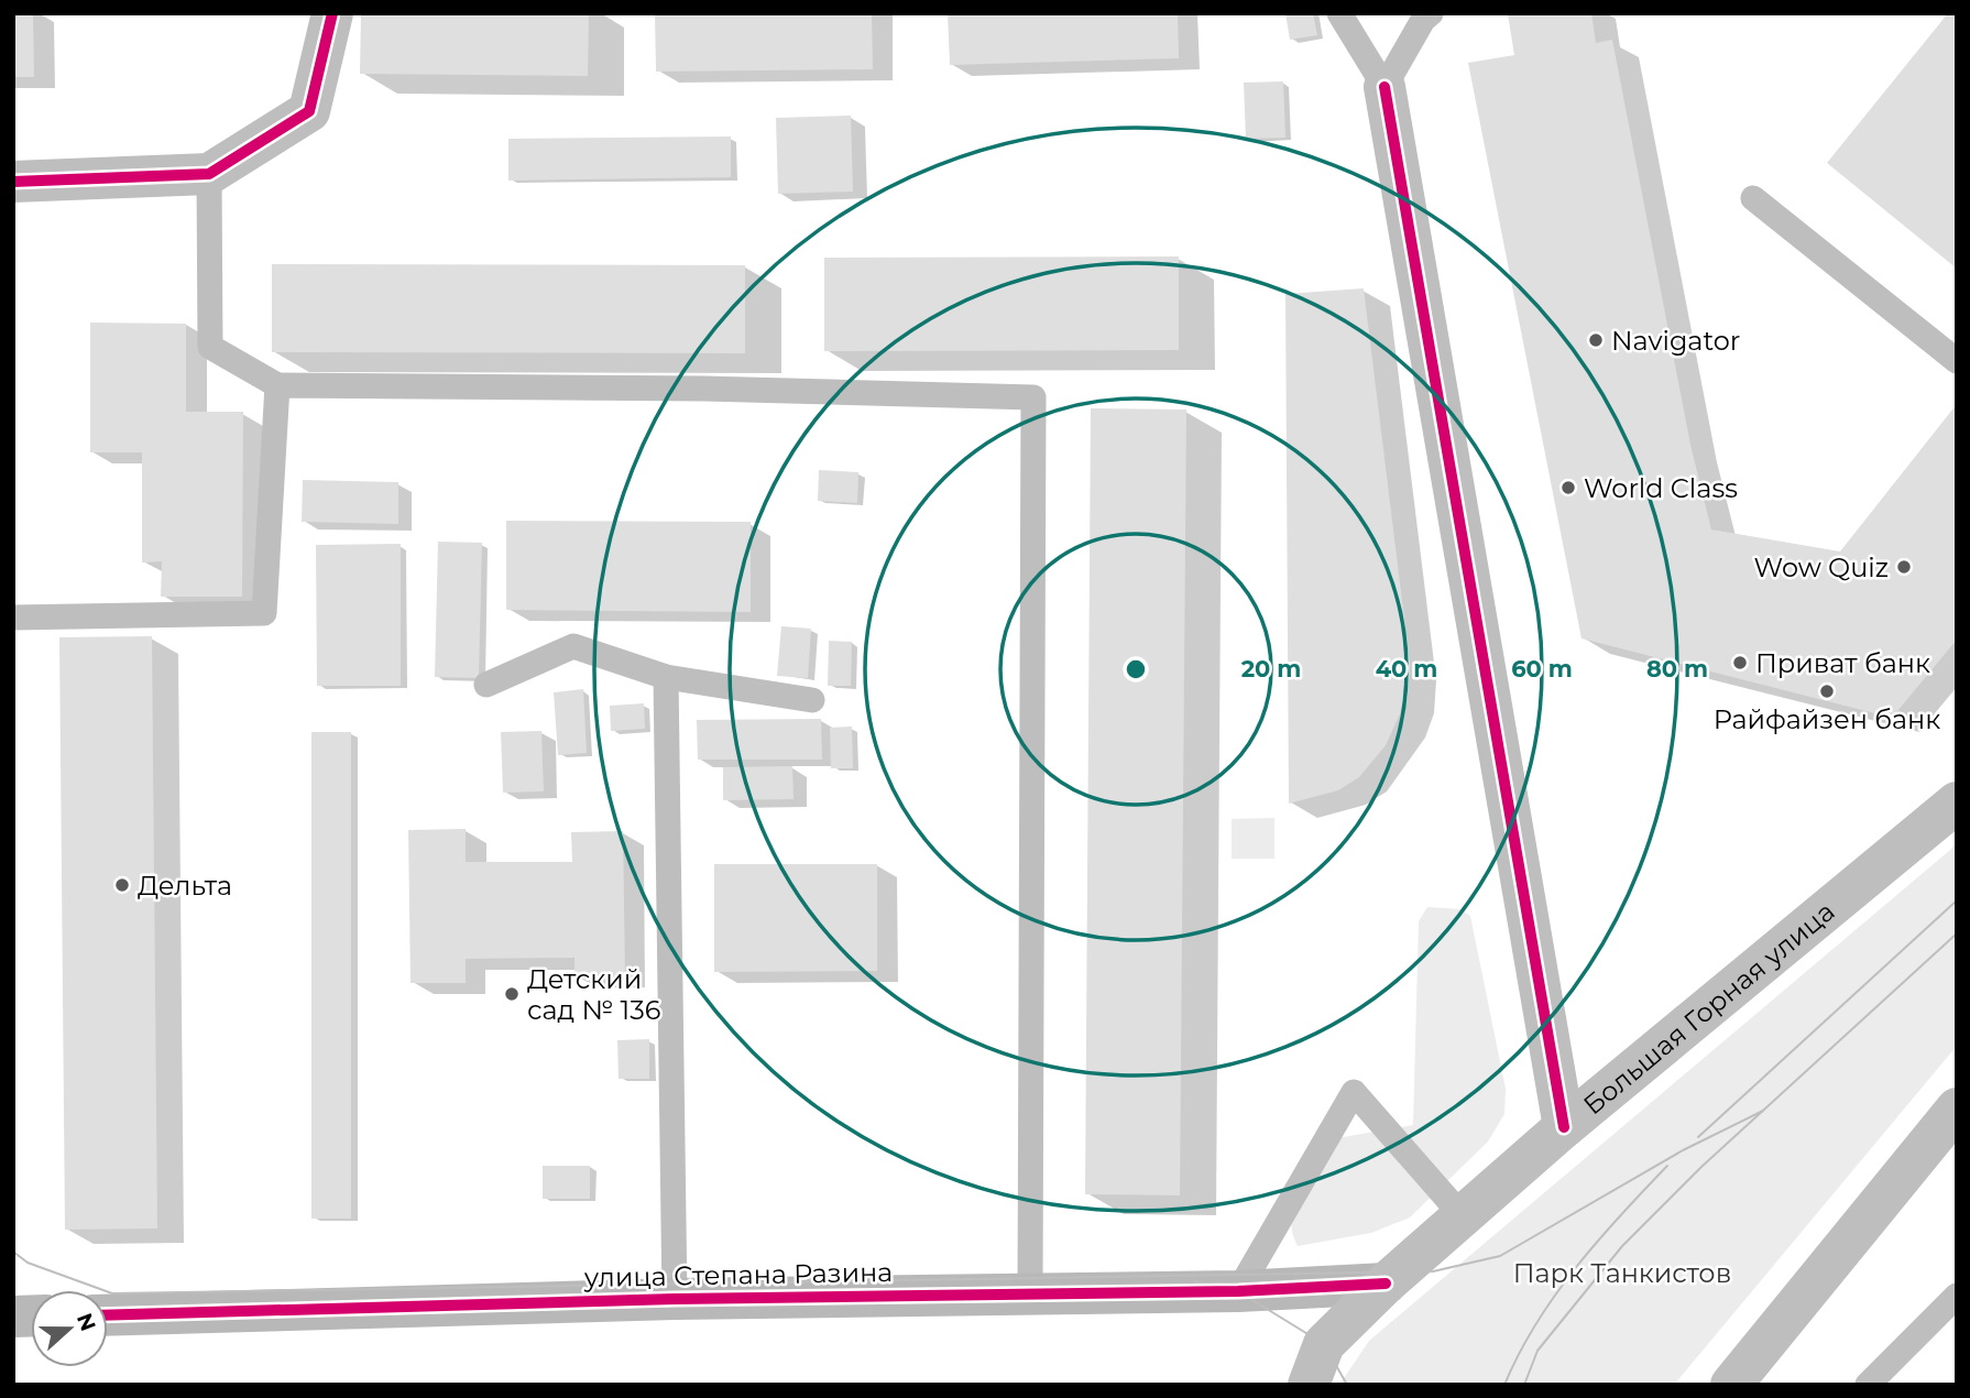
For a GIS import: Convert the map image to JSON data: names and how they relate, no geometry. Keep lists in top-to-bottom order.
{
  "streets": {
    "street": ["Большая Горная улица", "улица Степана Разина"]
  },
  "crossings": [
    ["Большая Горная улица", "улица Степана Разина"]
  ],
  "parks": ["Парк Танкистов"],
  "places": [
    "Navigator",
    "World Class",
    "Wow Quiz",
    "Приват банк",
    "Райфайзен банк",
    "Дельта",
    "Детский сад № 136"
  ],
  "north": "right",
  "rings": [
    "20 m",
    "40 m",
    "60 m",
    "80 m"
  ]
}
